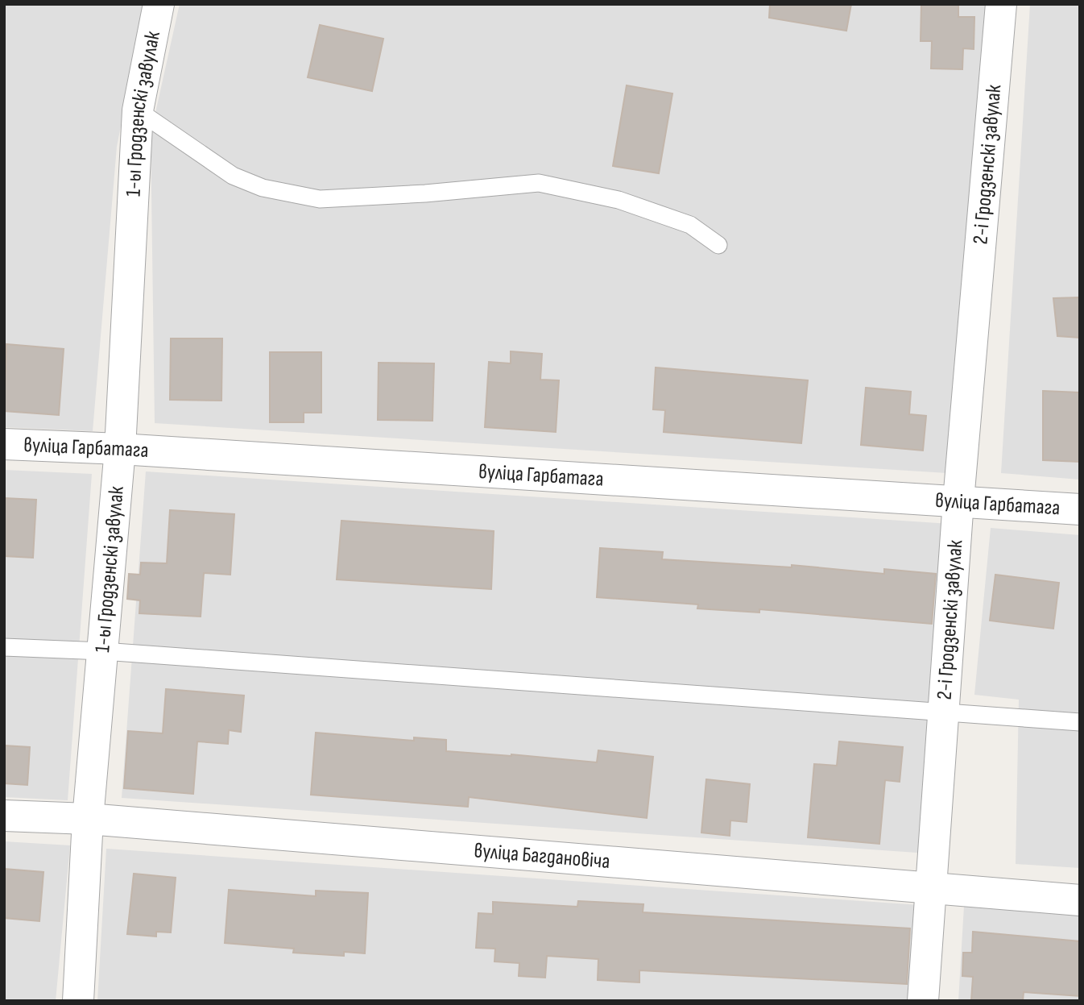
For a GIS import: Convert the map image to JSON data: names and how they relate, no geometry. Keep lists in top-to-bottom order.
{
  "streets": {
    "street": [
      "1-ы Гродзенскі завулак",
      "2-і Гродзенскі завулак",
      "вуліца Гарбатага",
      "вуліца Багдановіча"
    ]
  },
  "crossings": [
    ["1-ы Гродзенскі завулак", "вуліца Гарбатага"],
    ["1-ы Гродзенскі завулак", "вуліца Багдановіча"],
    ["2-і Гродзенскі завулак", "вуліца Гарбатага"],
    ["2-і Гродзенскі завулак", "вуліца Багдановіча"]
  ]
}
